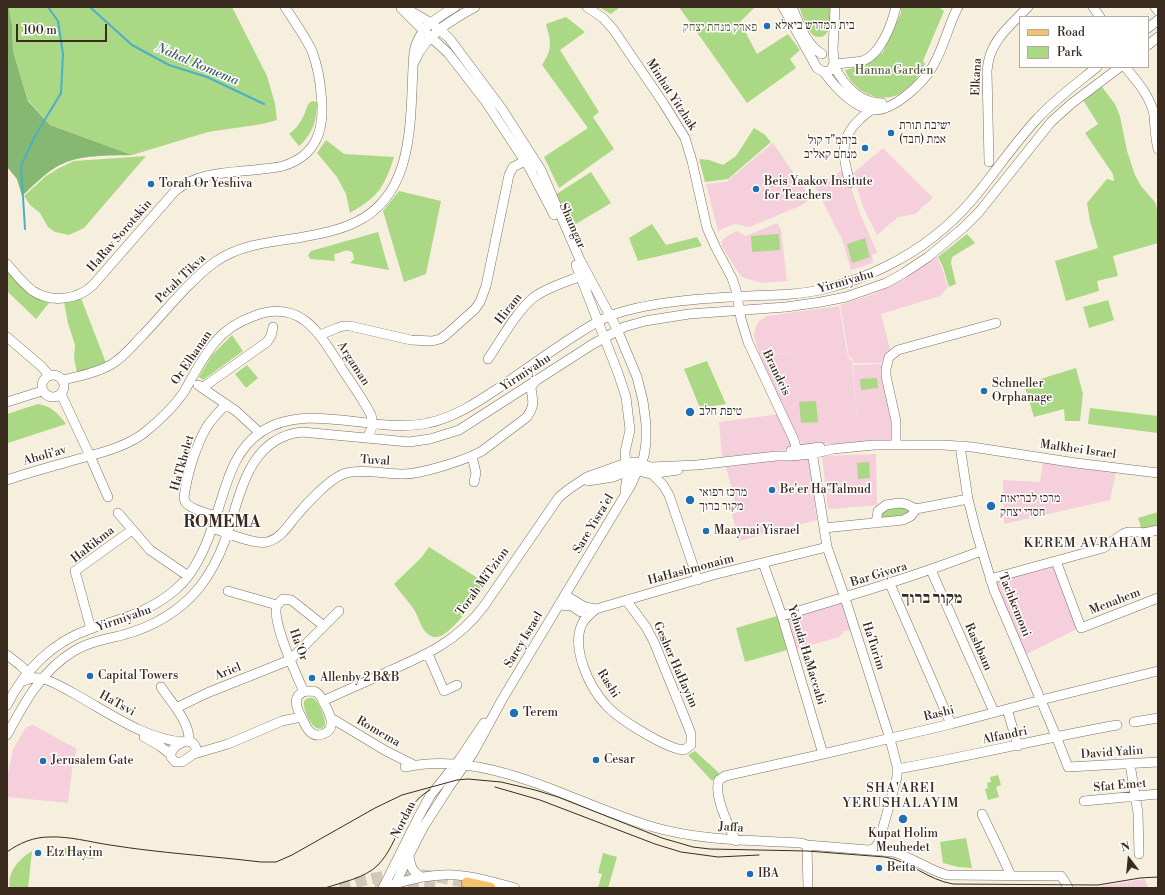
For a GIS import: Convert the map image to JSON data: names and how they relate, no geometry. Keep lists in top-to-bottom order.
{
  "streets": {
    "street": [
      "Elkana",
      "Minhat Yitzhak",
      "Shamgar",
      "HaRav Sorotskin",
      "Petah Tikva",
      "Yirmiyahu",
      "Hiram",
      "Or Elhanan",
      "Argaman",
      "Brandeis",
      "Malkhei Israel",
      "Aholi'av",
      "Tuval",
      "HaTkhelet",
      "Sare Yisra'el",
      "HaRikma",
      "HaHashmonaim",
      "Bar Giyora",
      "Torah MiTzion",
      "Menahem",
      "Tachkemoni",
      "Sarey Israel",
      "Ha'Or",
      "HaTurim",
      "Rashbam",
      "Yehuda HaMaccabi",
      "Gesher HaHayim",
      "Ariel",
      "Rashi",
      "HaTsvi",
      "Romema",
      "Alfandri",
      "David Yalin",
      "Sfat Emet",
      "Nordau",
      "Jaffa"
    ]
  },
  "crossings": [
    ["Minhat Yitzhak", "Yirmiyahu"],
    ["Minhat Yitzhak", "Brandeis"],
    ["Shamgar", "Yirmiyahu"],
    ["Shamgar", "Hiram"],
    ["Shamgar", "Malkhei Israel"],
    ["Shamgar", "Sare Yisra'el"],
    ["Shamgar", "Torah MiTzion"],
    ["Yirmiyahu", "Argaman"],
    ["Yirmiyahu", "Brandeis"],
    ["Yirmiyahu", "Tuval"],
    ["Yirmiyahu", "HaTkhelet"],
    ["Yirmiyahu", "HaRikma"],
    ["Yirmiyahu", "HaTsvi"],
    ["Or Elhanan", "Argaman"],
    ["Or Elhanan", "Aholi'av"],
    ["Brandeis", "Malkhei Israel"],
    ["Malkhei Israel", "Sare Yisra'el"],
    ["Malkhei Israel", "Torah MiTzion"],
    ["Malkhei Israel", "Tachkemoni"],
    ["Malkhei Israel", "HaTurim"],
    ["Sare Yisra'el", "Sarey Israel"],
    ["HaHashmonaim", "HaTurim"],
    ["HaHashmonaim", "Yehuda HaMaccabi"],
    ["HaHashmonaim", "Gesher HaHayim"],
    ["Bar Giyora", "Tachkemoni"],
    ["Bar Giyora", "HaTurim"],
    ["Bar Giyora", "Rashbam"],
    ["Bar Giyora", "Yehuda HaMaccabi"],
    ["Torah MiTzion", "Ha'Or"],
    ["Torah MiTzion", "HaTsvi"],
    ["Torah MiTzion", "Romema"],
    ["Tachkemoni", "Rashi"],
    ["Tachkemoni", "Alfandri"],
    ["Tachkemoni", "David Yalin"],
    ["Sarey Israel", "Nordau"],
    ["Sarey Israel", "Jaffa"],
    ["Ha'Or", "Ariel"],
    ["Ha'Or", "HaTsvi"],
    ["Ha'Or", "Romema"],
    ["HaTurim", "Rashi"],
    ["HaTurim", "Alfandri"],
    ["HaTurim", "Jaffa"],
    ["Rashbam", "Rashi"],
    ["Yehuda HaMaccabi", "Rashi"],
    ["Gesher HaHayim", "Rashi"],
    ["Rashi", "Jaffa"],
    ["HaTsvi", "Romema"],
    ["Romema", "Jaffa"],
    ["Nordau", "Jaffa"]
  ],
  "districts": [
    "ROMEMA",
    "KEREM AVRAHAM",
    "מקור ברוך",
    "SHA'AREI YERUSHALAYIM"
  ],
  "water": ["Nahal Romema"],
  "parks": ["פארק מנחת יצחק", "Hanna Garden"],
  "places": [
    "בית המדרש ביאלא",
    "ישיבת תורת אמת (חבד)",
    "ביהמ\"ד קול מנחם קאליב",
    "Torah Or Yeshiva",
    "Beis Yaakov Insitute for Teachers",
    "Schneller Orphanage",
    "טיפת חלב",
    "Be'er Ha'Talmud",
    "מרכז רפואי מקור ברוך",
    "מרכז לבריאות חסדי יצחק",
    "Maaynai Yisrael",
    "Capital Towers",
    "Allenby 2 B&B",
    "Terem",
    "Cesar",
    "Jerusalem Gate",
    "Kupat Holim Meuhedet",
    "Etz Hayim",
    "Beita",
    "IBA"
  ],
  "legend": ["Road", "Park"],
  "scale_bar": "100 m",
  "north": "top"
}
